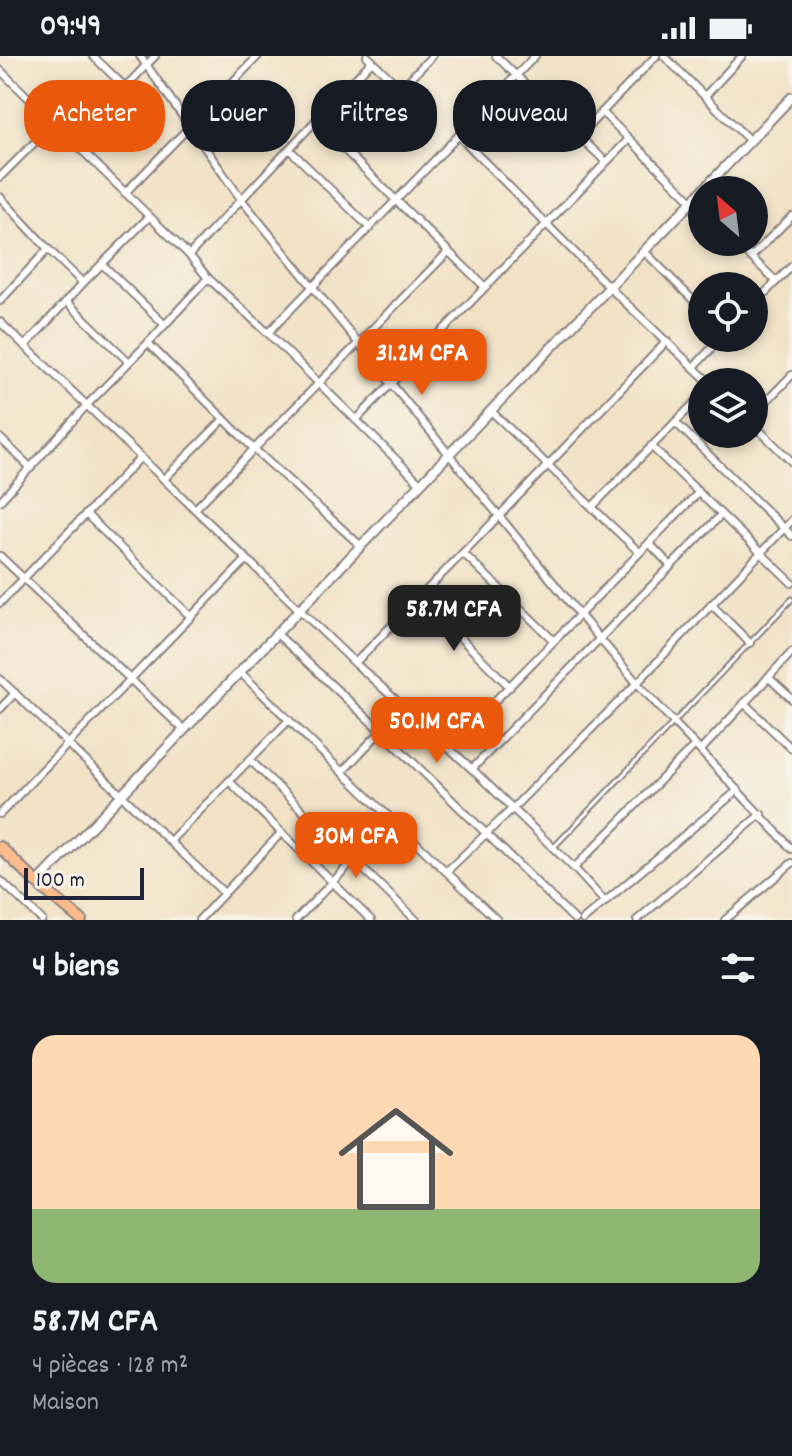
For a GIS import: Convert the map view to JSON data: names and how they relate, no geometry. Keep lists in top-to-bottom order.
{
  "scale_bar": "100 m",
  "north": "top left",
  "page": {
    "status": "09:49",
    "chip": [
      "Acheter",
      "Louer",
      "Filtres",
      "Nouveau"
    ],
    "price": [
      "31.2M CFA",
      "58.7M CFA",
      "50.1M CFA",
      "30M CFA"
    ],
    "scale": "100 m",
    "heading": "4 biens",
    "list": [
      {
        "name": "58.7M CFA",
        "note": "4 pièces · 128 m² · Maison"
      }
    ]
  }
}
